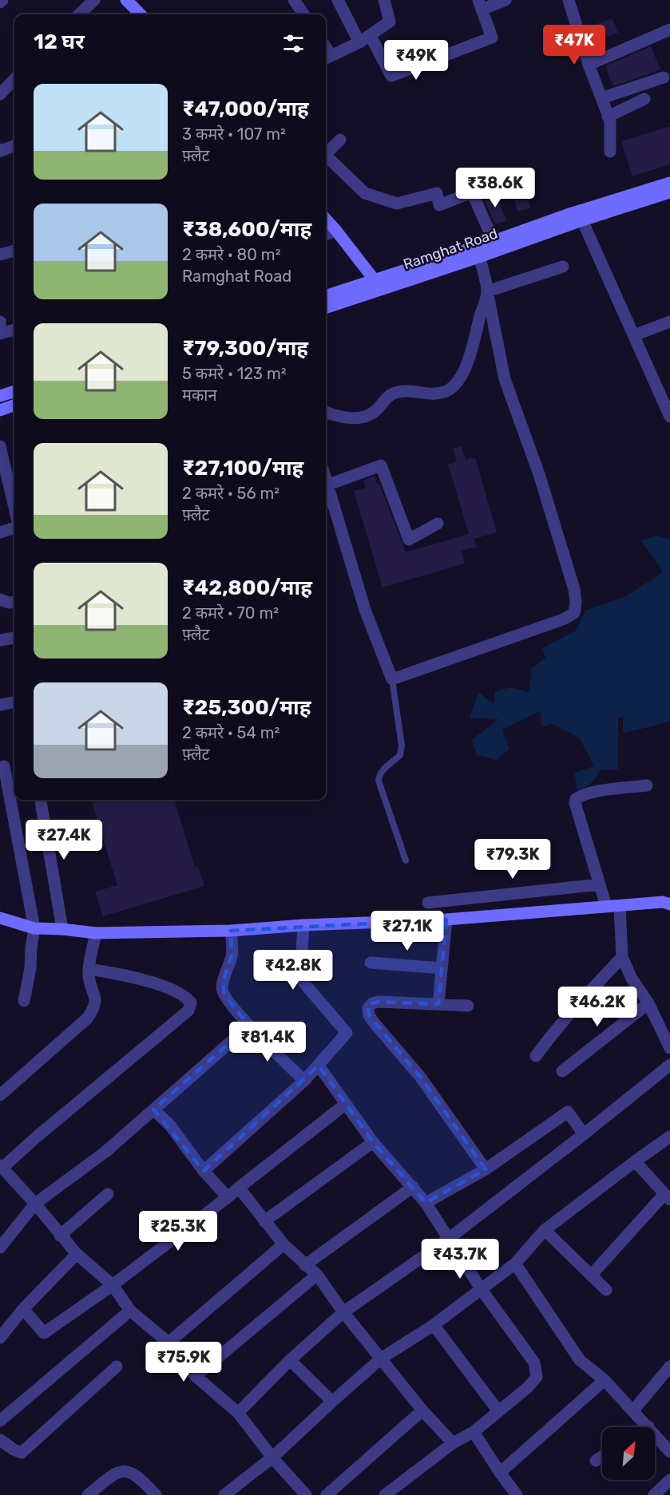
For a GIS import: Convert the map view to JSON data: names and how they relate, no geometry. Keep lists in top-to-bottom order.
{
  "streets": {
    "street": ["Ramghat Road"]
  },
  "north": "top right",
  "page": {
    "heading": "12 घर",
    "price": [
      "₹47K",
      "₹49K",
      "₹38.6K",
      "₹27.4K",
      "₹79.3K",
      "₹27.1K",
      "₹42.8K",
      "₹46.2K",
      "₹81.4K",
      "₹25.3K",
      "₹43.7K",
      "₹75.9K"
    ],
    "list": [
      {
        "name": "₹47,000/माह",
        "note": "3 कमरे · 107 m² · फ़्लैट"
      },
      {
        "name": "₹38,600/माह",
        "note": "2 कमरे · 80 m² · Ramghat Road"
      },
      {
        "name": "₹79,300/माह",
        "note": "5 कमरे · 123 m² · मकान"
      },
      {
        "name": "₹27,100/माह",
        "note": "2 कमरे · 56 m² · फ़्लैट"
      },
      {
        "name": "₹42,800/माह",
        "note": "2 कमरे · 70 m² · फ़्लैट"
      },
      {
        "name": "₹25,300/माह",
        "note": "2 कमरे · 54 m² · फ़्लैट"
      }
    ]
  }
}
